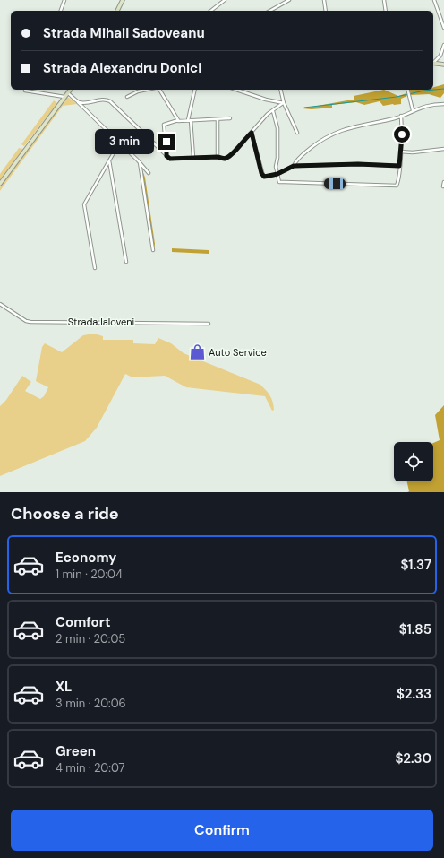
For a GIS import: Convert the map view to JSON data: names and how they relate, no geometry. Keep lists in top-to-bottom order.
{
  "streets": {
    "street": ["Strada Ialoveni"]
  },
  "places": {
    "shop": ["Auto Service"]
  },
  "page": {
    "banner": ["Strada Mihail Sadoveanu", "Strada Alexandru Donici"],
    "bubble": "3 min",
    "heading": "Choose a ride",
    "list": [
      {
        "name": "Economy",
        "note": "1 min · 20:04",
        "value": "$1.37"
      },
      {
        "name": "Comfort",
        "note": "2 min · 20:05",
        "value": "$1.85"
      },
      {
        "name": "XL",
        "note": "3 min · 20:06",
        "value": "$2.33"
      },
      {
        "name": "Green",
        "note": "4 min · 20:07",
        "value": "$2.30"
      }
    ],
    "buttons": "Confirm"
  }
}
